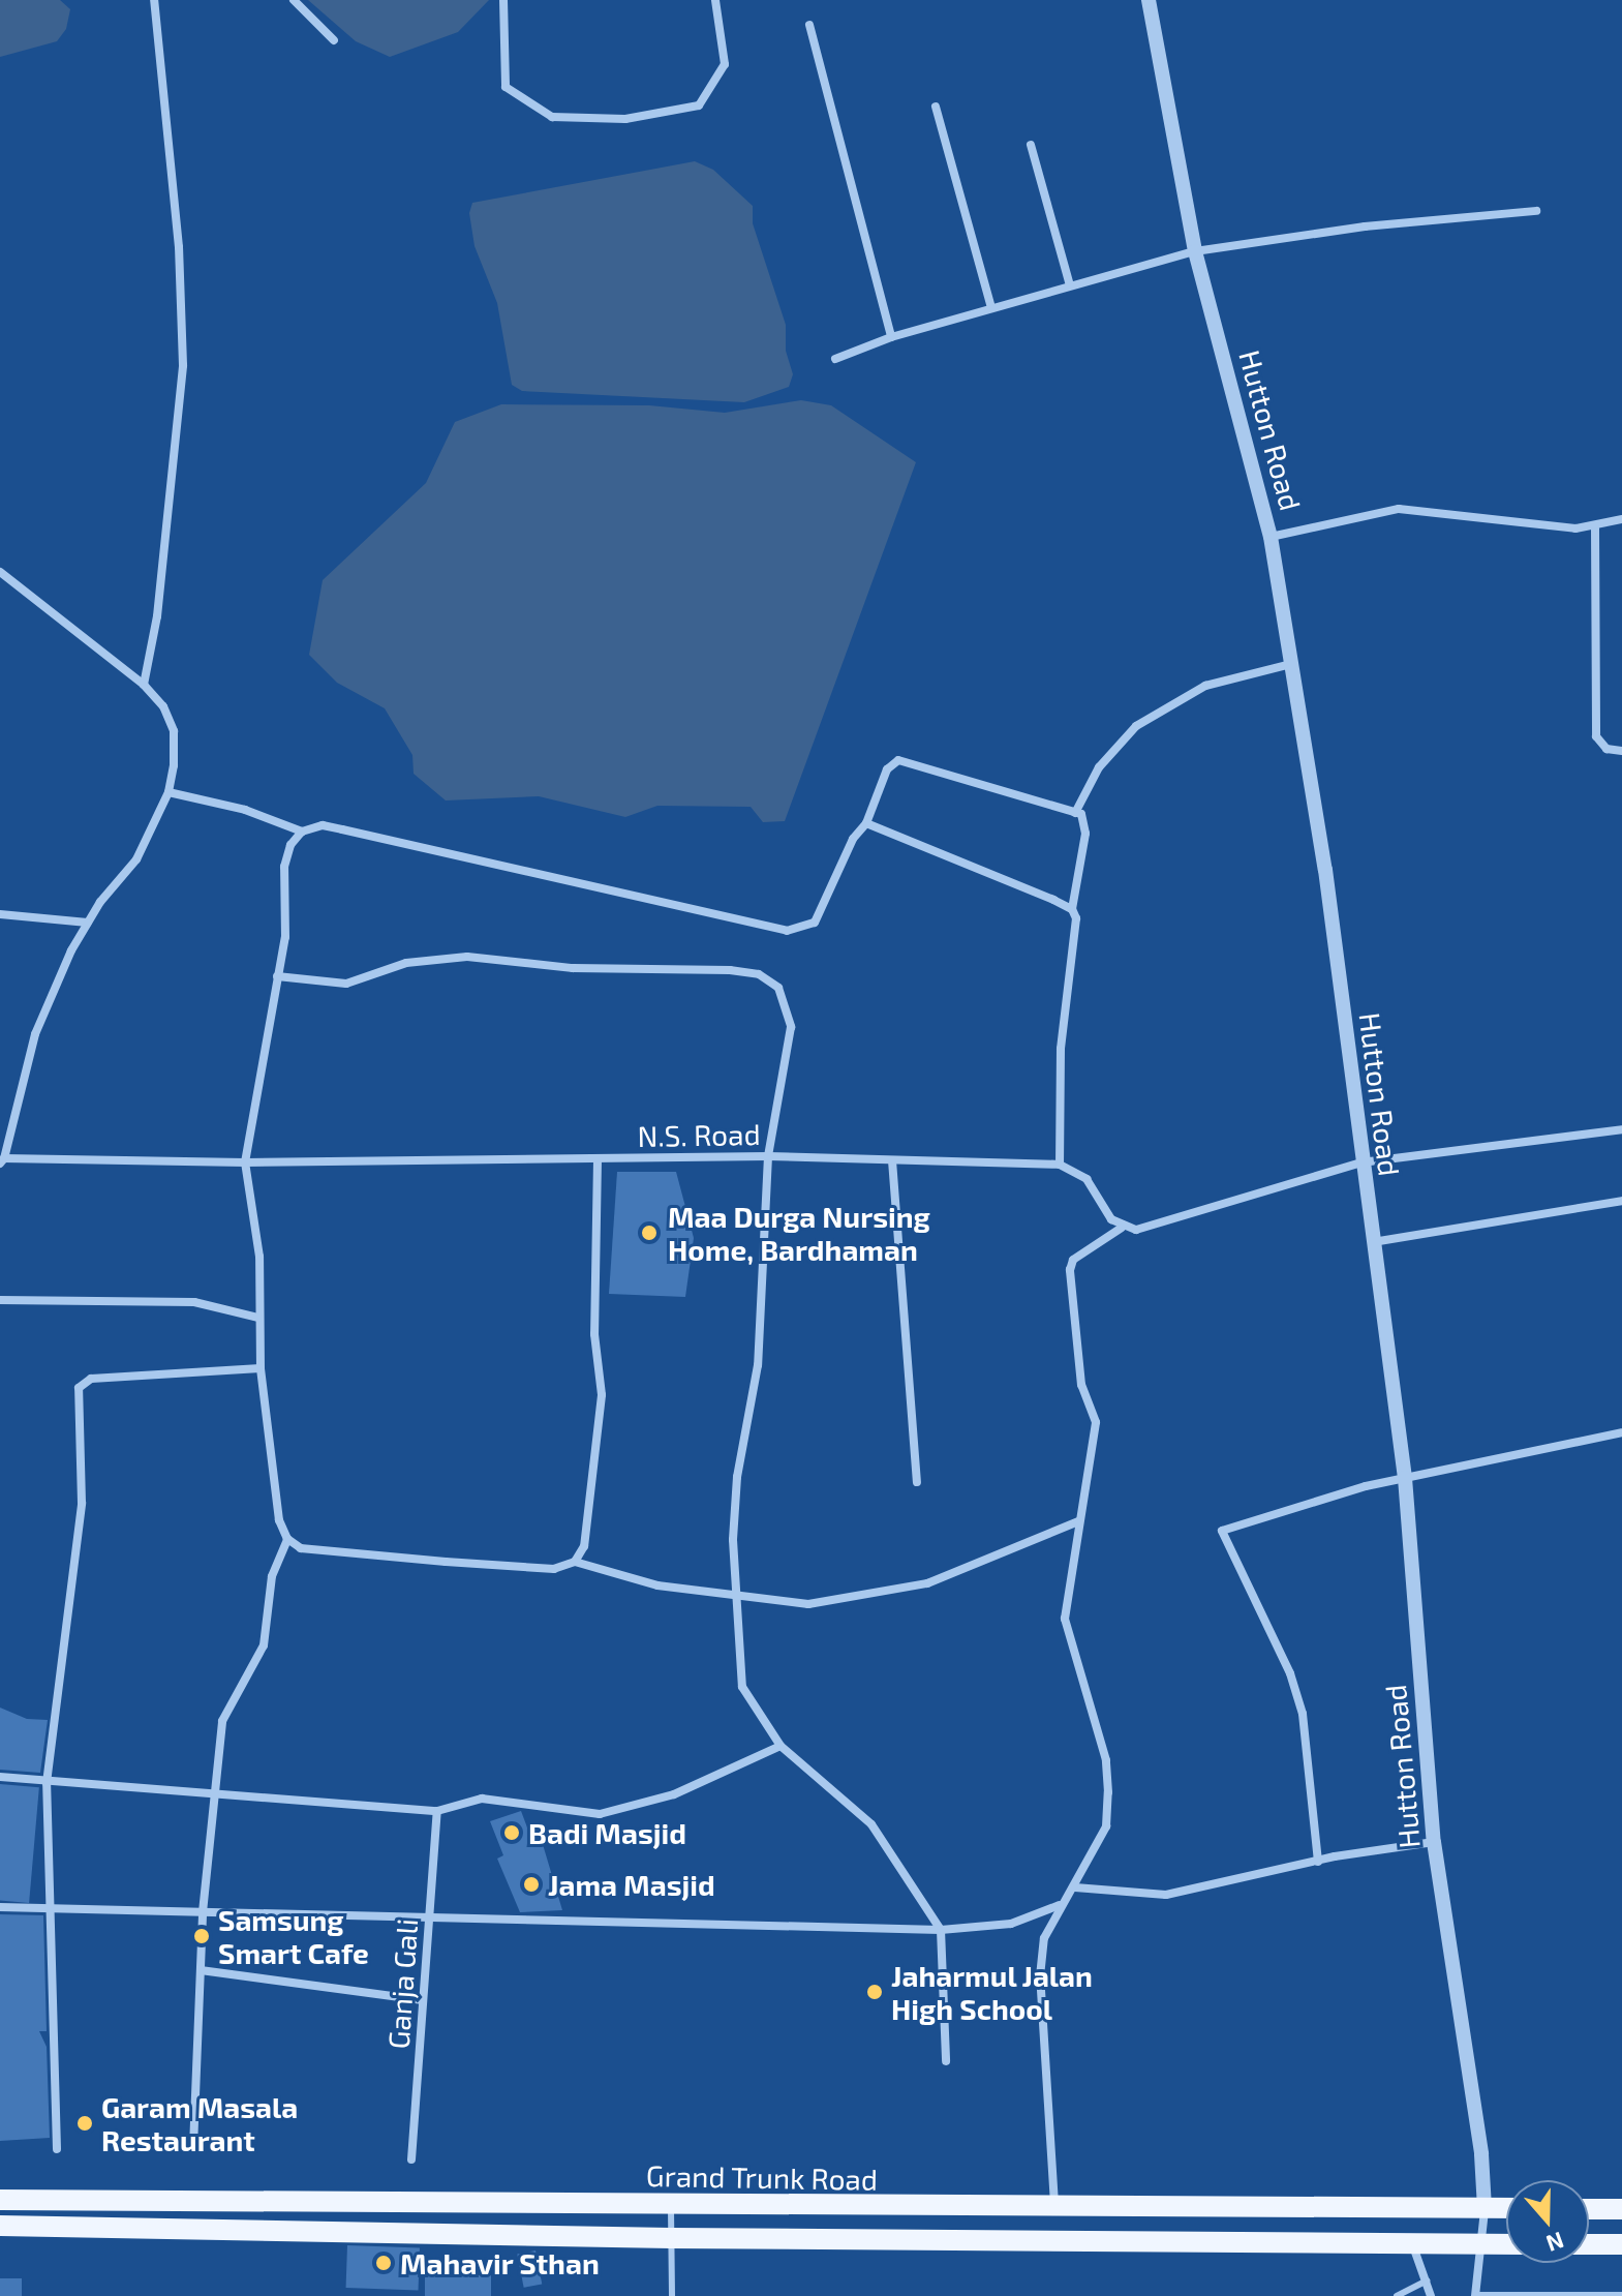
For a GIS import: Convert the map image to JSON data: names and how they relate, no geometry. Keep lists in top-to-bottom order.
{
  "streets": {
    "main road": ["Grand Trunk Road"],
    "street": ["Hutton Road", "N.S. Road", "Ganja Gali"]
  },
  "crossings": [
    ["Hutton Road", "Grand Trunk Road"]
  ],
  "places": [
    "Maa Durga Nursing Home, Bardhaman",
    "Badi Masjid",
    "Jama Masjid",
    "Samsung Smart Cafe",
    "Jaharmul Jalan High School",
    "Garam Masala Restaurant",
    "Mahavir Sthan"
  ],
  "north": "bottom"
}
